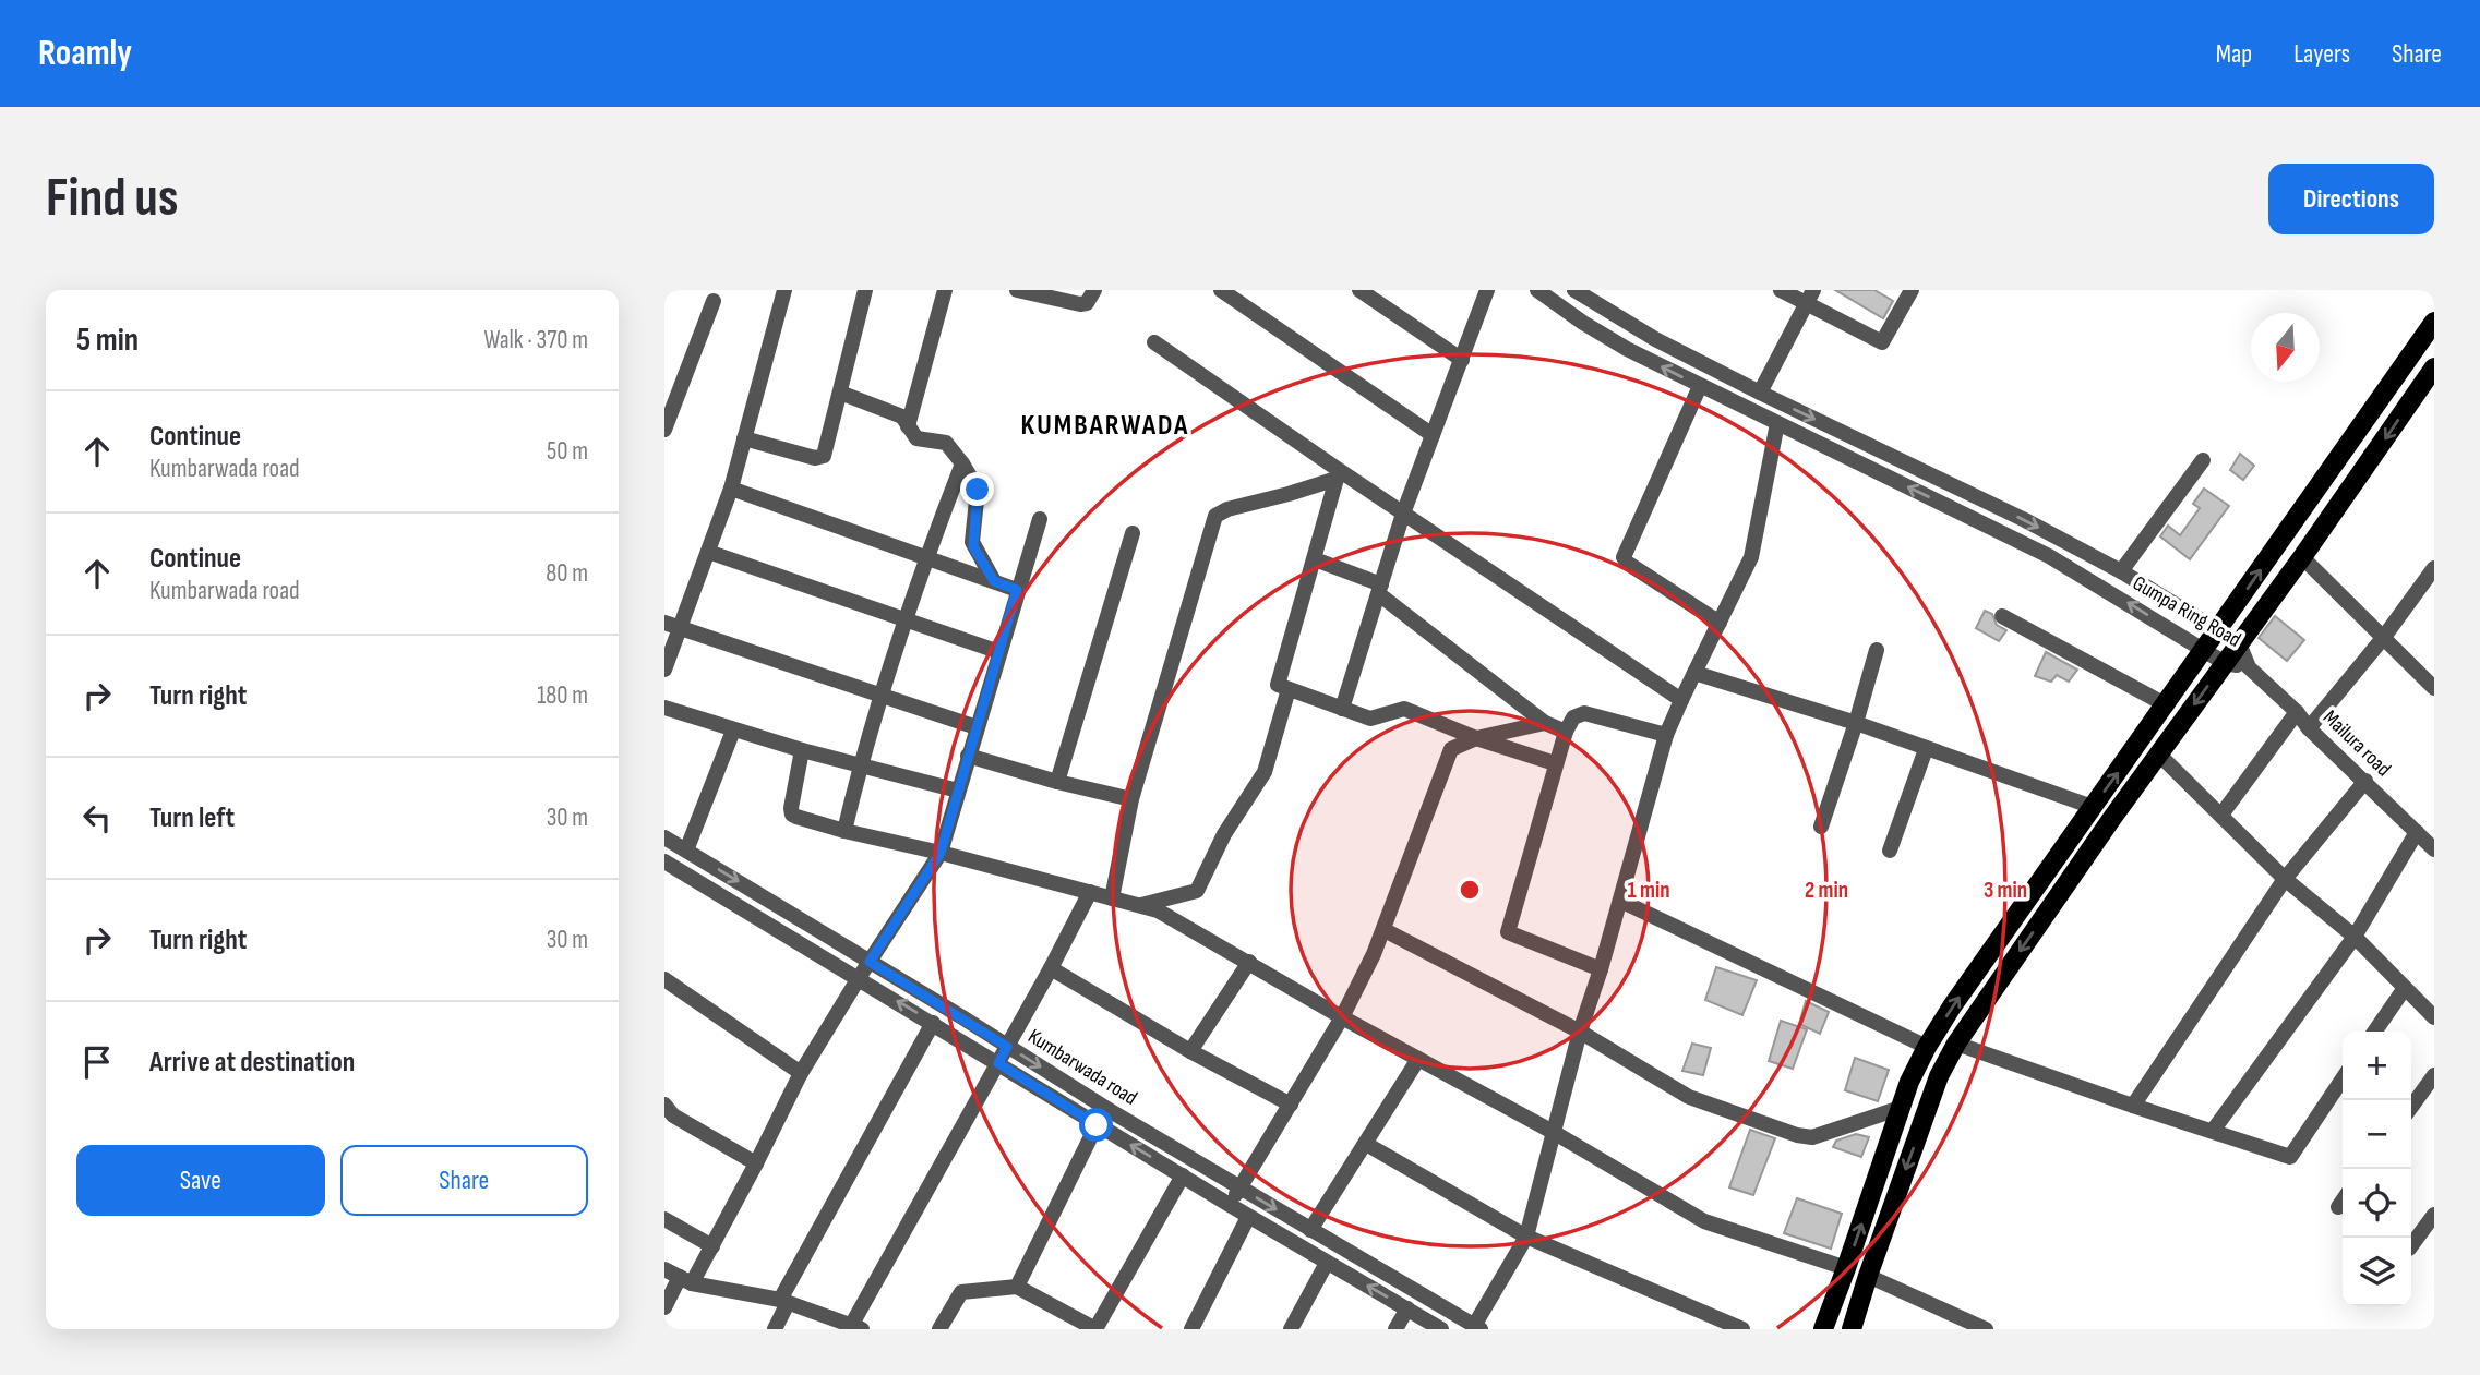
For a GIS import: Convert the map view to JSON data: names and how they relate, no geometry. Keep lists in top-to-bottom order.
{
  "streets": {
    "street": ["Gumpa Ring Road", "Mailura road", "Kumbarwada road"]
  },
  "crossings": [
    ["Gumpa Ring Road", "Mailura road"]
  ],
  "districts": ["KUMBARWADA"],
  "north": "bottom",
  "page": {
    "header": "Roamly",
    "nav": ["Map", "Layers", "Share"],
    "buttons": [
      "Directions",
      ["Save", "Share"]
    ],
    "title": "Find us",
    "heading": ["5 min", "Walk · 370 m"],
    "list": [
      ["Continue", "Kumbarwada road", "50 m"],
      ["Continue", "Kumbarwada road", "80 m"],
      ["Turn right", "180 m"],
      ["Turn left", "30 m"],
      ["Turn right", "30 m"],
      "Arrive at destination"
    ],
    "map_buttons": ["+", "−"]
  },
  "rings": ["1 min", "2 min", "3 min"]
}
